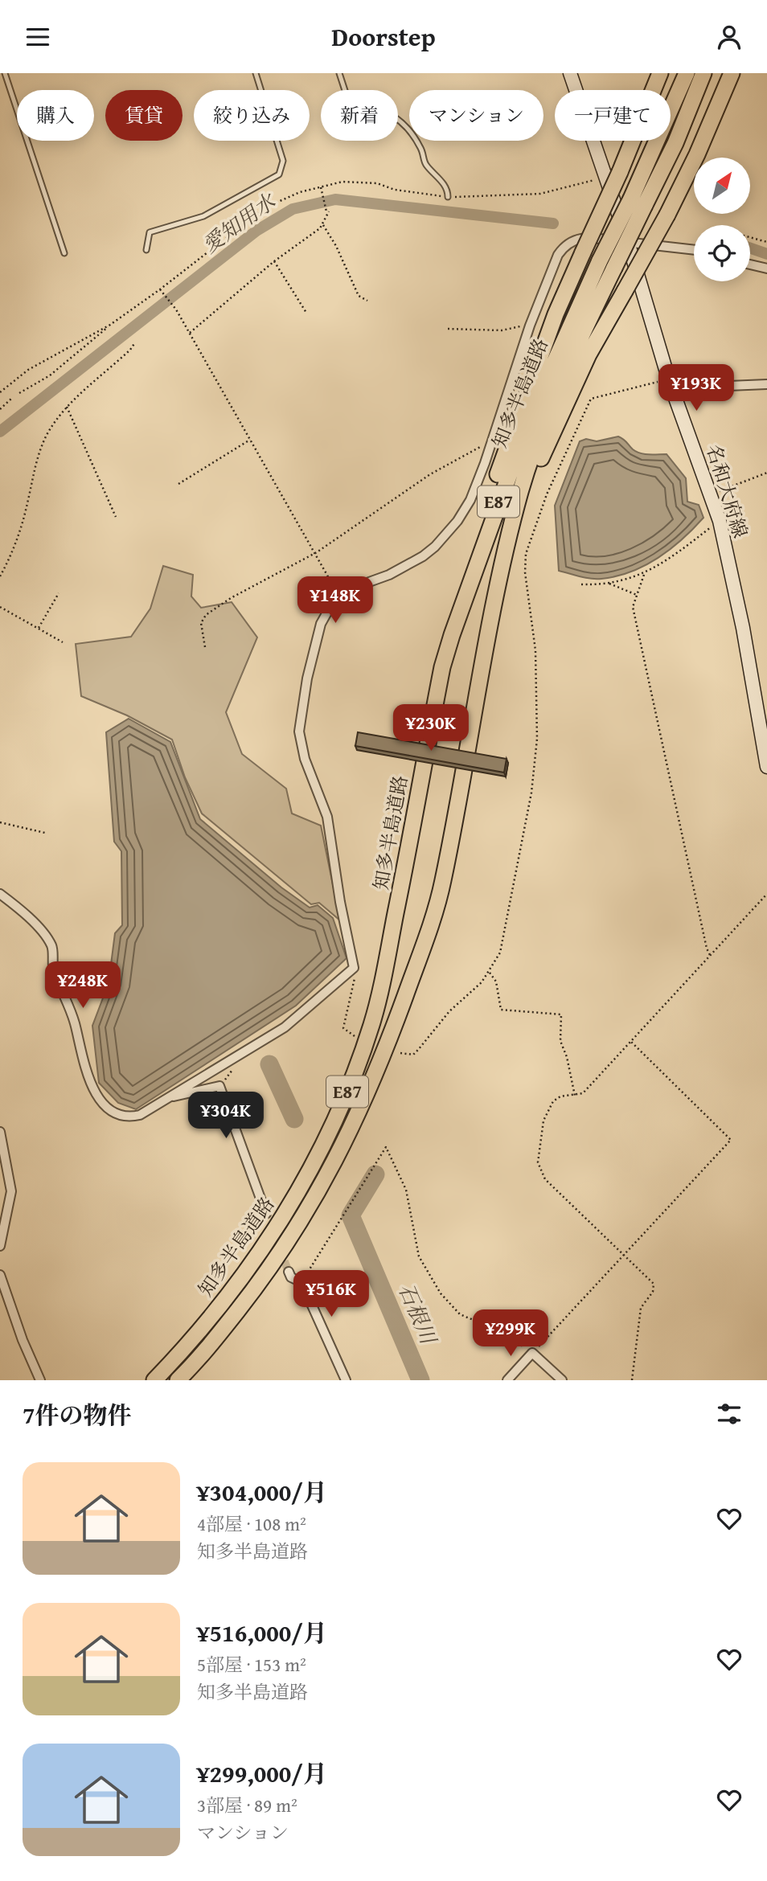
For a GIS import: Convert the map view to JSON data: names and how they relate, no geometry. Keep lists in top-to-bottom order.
{
  "streets": {
    "highway": ["知多半島道路", "E87"],
    "main road": ["名和大府線"]
  },
  "water": ["愛知用水", "石根川"],
  "north": "top right",
  "page": {
    "header": "Doorstep",
    "chip": [
      "購入",
      "賃貸",
      "絞り込み",
      "新着",
      "マンション",
      "一戸建て"
    ],
    "price": [
      "¥193K",
      "¥148K",
      "¥230K",
      "¥248K",
      "¥304K",
      "¥516K",
      "¥299K"
    ],
    "heading": "7件の物件",
    "list": [
      {
        "name": "¥304,000/月",
        "note": "4部屋 · 108 m² · 知多半島道路"
      },
      {
        "name": "¥516,000/月",
        "note": "5部屋 · 153 m² · 知多半島道路"
      },
      {
        "name": "¥299,000/月",
        "note": "3部屋 · 89 m² · マンション"
      }
    ]
  }
}
